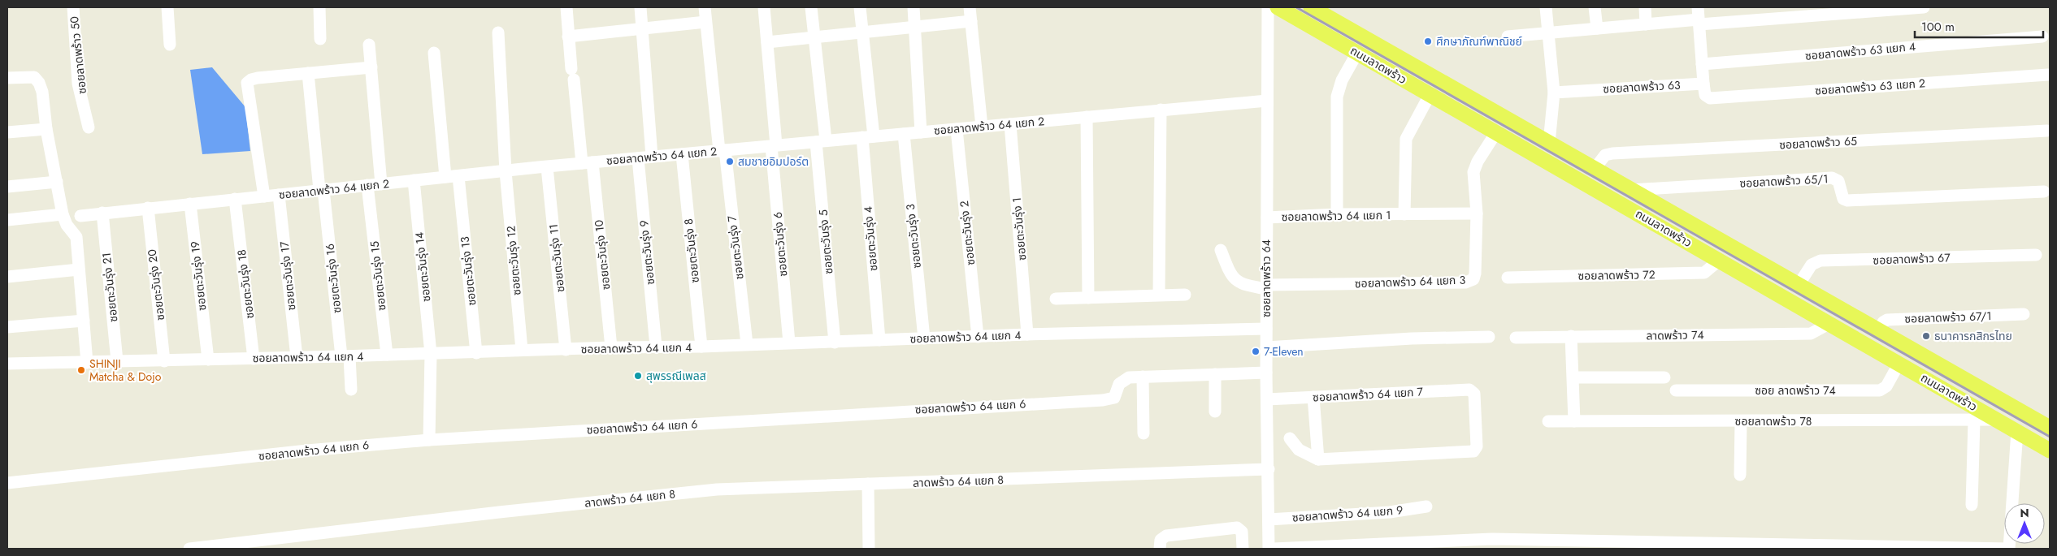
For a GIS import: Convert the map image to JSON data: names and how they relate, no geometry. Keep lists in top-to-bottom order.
{
  "streets": {
    "main road": ["ถนนลาดพร้าว"],
    "street": [
      "ซอยลาดพร้าว 63 แยก 4",
      "ซอยลาดพร้าว 50",
      "ซอยลาดพร้าว 63",
      "ซอยลาดพร้าว 63 แยก 2",
      "ซอยลาดพร้าว 64 แยก 2",
      "ซอยลาดพร้าว 65",
      "ซอยลาดพร้าว 65/1",
      "ซอยลาดพร้าว 64 แยก 1",
      "ซอยตะวันรุ่ง 1",
      "ซอยตะวันรุ่ง 2",
      "ซอยตะวันรุ่ง 3",
      "ซอยตะวันรุ่ง 4",
      "ซอยตะวันรุ่ง 5",
      "ซอยตะวันรุ่ง 6",
      "ซอยตะวันรุ่ง 7",
      "ซอยตะวันรุ่ง 8",
      "ซอยตะวันรุ่ง 9",
      "ซอยตะวันรุ่ง 10",
      "ซอยตะวันรุ่ง 11",
      "ซอยลาดพร้าว 67",
      "ซอยตะวันรุ่ง 12",
      "ซอยตะวันรุ่ง 14",
      "ซอยตะวันรุ่ง 13",
      "ซอยลาดพร้าว 72",
      "ซอยตะวันรุ่ง 19",
      "ซอยตะวันรุ่ง 17",
      "ซอยตะวันรุ่ง 15",
      "ซอยตะวันรุ่ง 16",
      "ซอยลาดพร้าว 64",
      "ซอยลาดพร้าว 64 แยก 3",
      "ซอยตะวันรุ่ง 18",
      "ซอยตะวันรุ่ง 20",
      "ซอยตะวันรุ่ง 21",
      "ซอยลาดพร้าว 67/1",
      "ลาดพร้าว 74",
      "ซอยลาดพร้าว 64 แยก 4",
      "ซอย ลาดพร้าว 74",
      "ซอยลาดพร้าว 64 แยก 7",
      "ซอยลาดพร้าว 64 แยก 6",
      "ซอยลาดพร้าว 78",
      "ลาดพร้าว 64 แยก 8",
      "ซอยลาดพร้าว 64 แยก 9"
    ]
  },
  "crossings": [
    ["ถนนลาดพร้าว", "ซอยลาดพร้าว 65"],
    ["ถนนลาดพร้าว", "ซอยลาดพร้าว 65/1"],
    ["ถนนลาดพร้าว", "ซอยลาดพร้าว 67"],
    ["ถนนลาดพร้าว", "ซอยลาดพร้าว 72"],
    ["ถนนลาดพร้าว", "ซอยลาดพร้าว 64 แยก 3"],
    ["ถนนลาดพร้าว", "ซอยลาดพร้าว 67/1"],
    ["ถนนลาดพร้าว", "ลาดพร้าว 74"],
    ["ถนนลาดพร้าว", "ซอย ลาดพร้าว 74"],
    ["ถนนลาดพร้าว", "ซอยลาดพร้าว 78"],
    ["ซอยลาดพร้าว 63", "ซอยลาดพร้าว 63 แยก 2"],
    ["ซอยลาดพร้าว 64 แยก 2", "ซอยตะวันรุ่ง 1"],
    ["ซอยลาดพร้าว 64 แยก 2", "ซอยตะวันรุ่ง 2"],
    ["ซอยลาดพร้าว 64 แยก 2", "ซอยตะวันรุ่ง 3"],
    ["ซอยลาดพร้าว 64 แยก 2", "ซอยตะวันรุ่ง 4"],
    ["ซอยลาดพร้าว 64 แยก 2", "ซอยตะวันรุ่ง 5"],
    ["ซอยลาดพร้าว 64 แยก 2", "ซอยตะวันรุ่ง 6"],
    ["ซอยลาดพร้าว 64 แยก 2", "ซอยตะวันรุ่ง 7"],
    ["ซอยลาดพร้าว 64 แยก 2", "ซอยตะวันรุ่ง 8"],
    ["ซอยลาดพร้าว 64 แยก 2", "ซอยตะวันรุ่ง 9"],
    ["ซอยลาดพร้าว 64 แยก 2", "ซอยตะวันรุ่ง 10"],
    ["ซอยลาดพร้าว 64 แยก 2", "ซอยตะวันรุ่ง 11"],
    ["ซอยลาดพร้าว 64 แยก 2", "ซอยตะวันรุ่ง 12"],
    ["ซอยลาดพร้าว 64 แยก 2", "ซอยตะวันรุ่ง 14"],
    ["ซอยลาดพร้าว 64 แยก 2", "ซอยตะวันรุ่ง 13"],
    ["ซอยลาดพร้าว 64 แยก 2", "ซอยตะวันรุ่ง 19"],
    ["ซอยลาดพร้าว 64 แยก 2", "ซอยตะวันรุ่ง 17"],
    ["ซอยลาดพร้าว 64 แยก 2", "ซอยตะวันรุ่ง 15"],
    ["ซอยลาดพร้าว 64 แยก 2", "ซอยตะวันรุ่ง 16"],
    ["ซอยลาดพร้าว 64 แยก 2", "ซอยลาดพร้าว 64"],
    ["ซอยลาดพร้าว 64 แยก 2", "ซอยตะวันรุ่ง 18"],
    ["ซอยลาดพร้าว 64 แยก 2", "ซอยตะวันรุ่ง 20"],
    ["ซอยลาดพร้าว 64 แยก 2", "ซอยตะวันรุ่ง 21"],
    ["ซอยลาดพร้าว 64 แยก 1", "ซอยลาดพร้าว 64"],
    ["ซอยลาดพร้าว 64 แยก 1", "ซอยลาดพร้าว 64 แยก 3"],
    ["ซอยตะวันรุ่ง 1", "ซอยลาดพร้าว 64 แยก 4"],
    ["ซอยตะวันรุ่ง 2", "ซอยลาดพร้าว 64 แยก 4"],
    ["ซอยตะวันรุ่ง 3", "ซอยลาดพร้าว 64 แยก 4"],
    ["ซอยตะวันรุ่ง 4", "ซอยลาดพร้าว 64 แยก 4"],
    ["ซอยตะวันรุ่ง 5", "ซอยลาดพร้าว 64 แยก 4"],
    ["ซอยตะวันรุ่ง 6", "ซอยลาดพร้าว 64 แยก 4"],
    ["ซอยตะวันรุ่ง 7", "ซอยลาดพร้าว 64 แยก 4"],
    ["ซอยตะวันรุ่ง 8", "ซอยลาดพร้าว 64 แยก 4"],
    ["ซอยตะวันรุ่ง 9", "ซอยลาดพร้าว 64 แยก 4"],
    ["ซอยตะวันรุ่ง 10", "ซอยลาดพร้าว 64 แยก 4"],
    ["ซอยตะวันรุ่ง 11", "ซอยลาดพร้าว 64 แยก 4"],
    ["ซอยตะวันรุ่ง 12", "ซอยลาดพร้าว 64 แยก 4"],
    ["ซอยตะวันรุ่ง 14", "ซอยลาดพร้าว 64 แยก 4"],
    ["ซอยตะวันรุ่ง 14", "ซอยลาดพร้าว 64 แยก 6"],
    ["ซอยตะวันรุ่ง 13", "ซอยลาดพร้าว 64 แยก 4"],
    ["ซอยตะวันรุ่ง 19", "ซอยลาดพร้าว 64 แยก 4"],
    ["ซอยตะวันรุ่ง 17", "ซอยลาดพร้าว 64 แยก 4"],
    ["ซอยตะวันรุ่ง 15", "ซอยลาดพร้าว 64 แยก 4"],
    ["ซอยตะวันรุ่ง 16", "ซอยลาดพร้าว 64 แยก 4"],
    ["ซอยลาดพร้าว 64", "ซอยลาดพร้าว 64 แยก 3"],
    ["ซอยลาดพร้าว 64", "ซอยลาดพร้าว 64 แยก 4"],
    ["ซอยลาดพร้าว 64", "ซอยลาดพร้าว 64 แยก 7"],
    ["ซอยลาดพร้าว 64", "ซอยลาดพร้าว 64 แยก 6"],
    ["ซอยลาดพร้าว 64", "ลาดพร้าว 64 แยก 8"],
    ["ซอยลาดพร้าว 64", "ซอยลาดพร้าว 64 แยก 9"],
    ["ซอยตะวันรุ่ง 18", "ซอยลาดพร้าว 64 แยก 4"],
    ["ซอยตะวันรุ่ง 20", "ซอยลาดพร้าว 64 แยก 4"],
    ["ซอยตะวันรุ่ง 21", "ซอยลาดพร้าว 64 แยก 4"]
  ],
  "places": [
    "ศึกษาภัณฑ์พาณิชย์",
    "สมชายอิมปอร์ต",
    "ธนาคารกสิกรไทย",
    "7-Eleven",
    "SHINJI Matcha & Dojo",
    "สุพรรณีเพลส"
  ],
  "scale_bar": "100 m",
  "north": "top"
}
